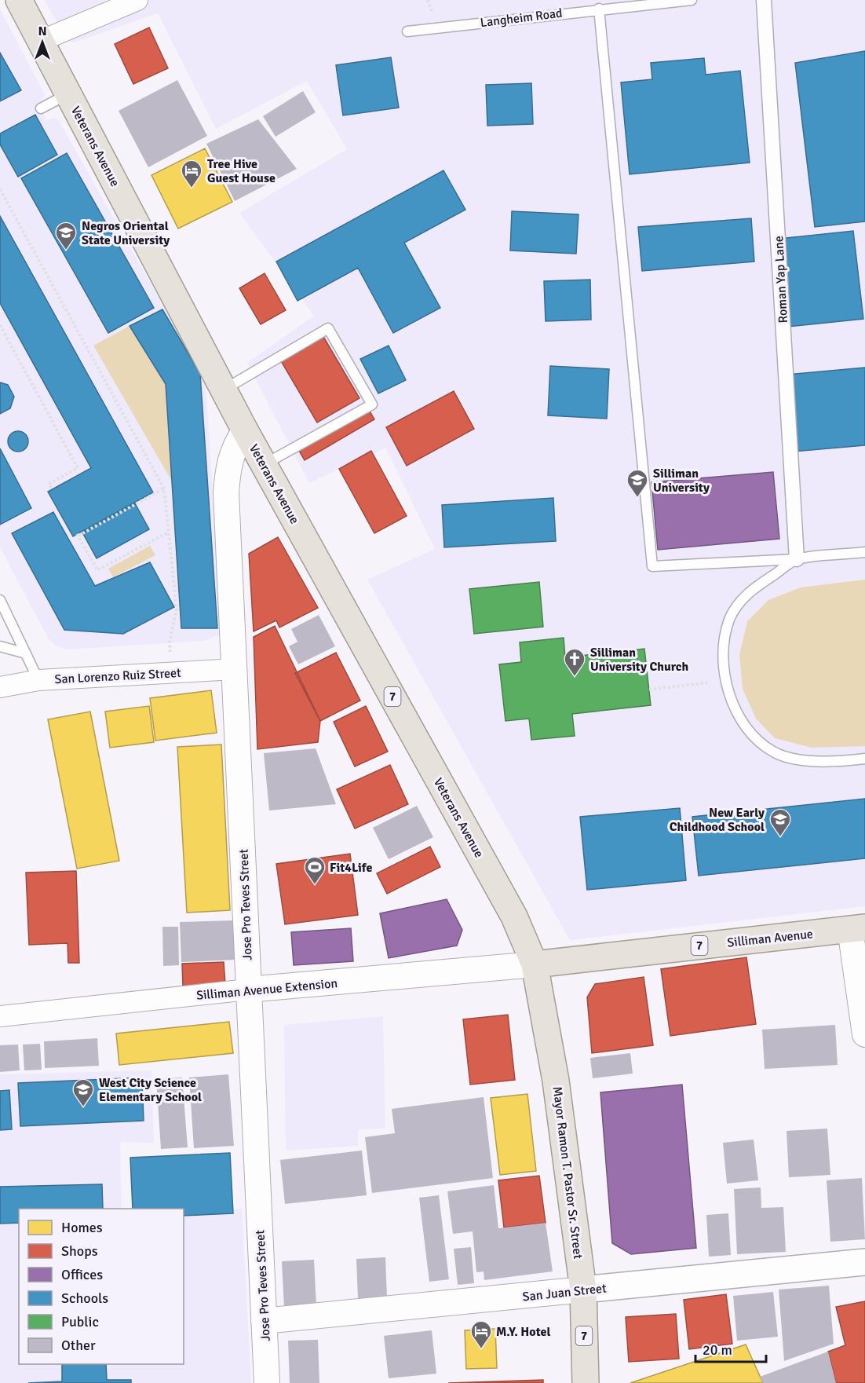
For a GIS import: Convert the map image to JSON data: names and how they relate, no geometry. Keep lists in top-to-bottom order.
{
  "streets": {
    "main road": [
      "Veterans Avenue",
      "7",
      "Silliman Avenue",
      "Mayor Ramon T. Pastor Sr. Street",
      "San Juan Street"
    ],
    "street": [
      "Roman Yap Lane",
      "San Lorenzo Ruiz Street",
      "Jose Pro Teves Street",
      "Silliman Avenue Extension"
    ],
    "lane": ["Langheim Road"]
  },
  "crossings": [
    ["Veterans Avenue", "Jose Pro Teves Street"],
    ["Veterans Avenue", "Silliman Avenue"],
    ["Veterans Avenue", "Silliman Avenue Extension"],
    ["Veterans Avenue", "Mayor Ramon T. Pastor Sr. Street"],
    ["San Lorenzo Ruiz Street", "Jose Pro Teves Street"],
    ["Jose Pro Teves Street", "Silliman Avenue Extension"],
    ["Jose Pro Teves Street", "San Juan Street"],
    ["Silliman Avenue", "Silliman Avenue Extension"],
    ["Silliman Avenue", "Mayor Ramon T. Pastor Sr. Street"],
    ["Silliman Avenue Extension", "Mayor Ramon T. Pastor Sr. Street"],
    ["Mayor Ramon T. Pastor Sr. Street", "San Juan Street"]
  ],
  "places": {
    "hotel": ["Tree Hive Guest House", "M.Y. Hotel"],
    "school or university": [
      "Negros Oriental State University",
      "Silliman University",
      "New Early Childhood School",
      "West City Science Elementary School"
    ],
    "church": ["Silliman University Church"],
    "sports": ["Fit4Life"]
  },
  "legend": [
    "Homes",
    "Shops",
    "Offices",
    "Schools",
    "Public",
    "Other"
  ],
  "scale_bar": "20 m",
  "north": "top"
}
